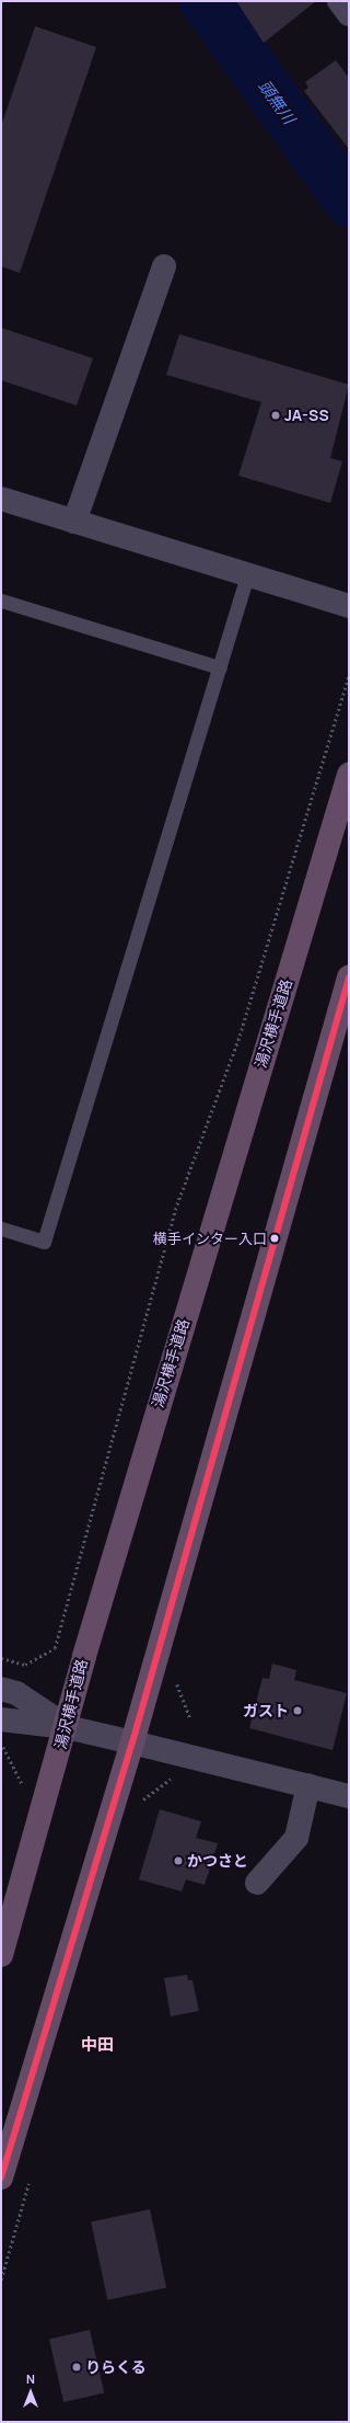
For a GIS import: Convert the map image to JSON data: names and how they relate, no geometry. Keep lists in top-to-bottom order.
{
  "streets": {
    "highway": ["湯沢横手道路"]
  },
  "districts": ["中田"],
  "water": ["頭無川"],
  "places": [
    "JA-SS",
    "横手インター入口",
    "ガスト",
    "かつさと",
    "りらくる"
  ],
  "north": "top"
}
